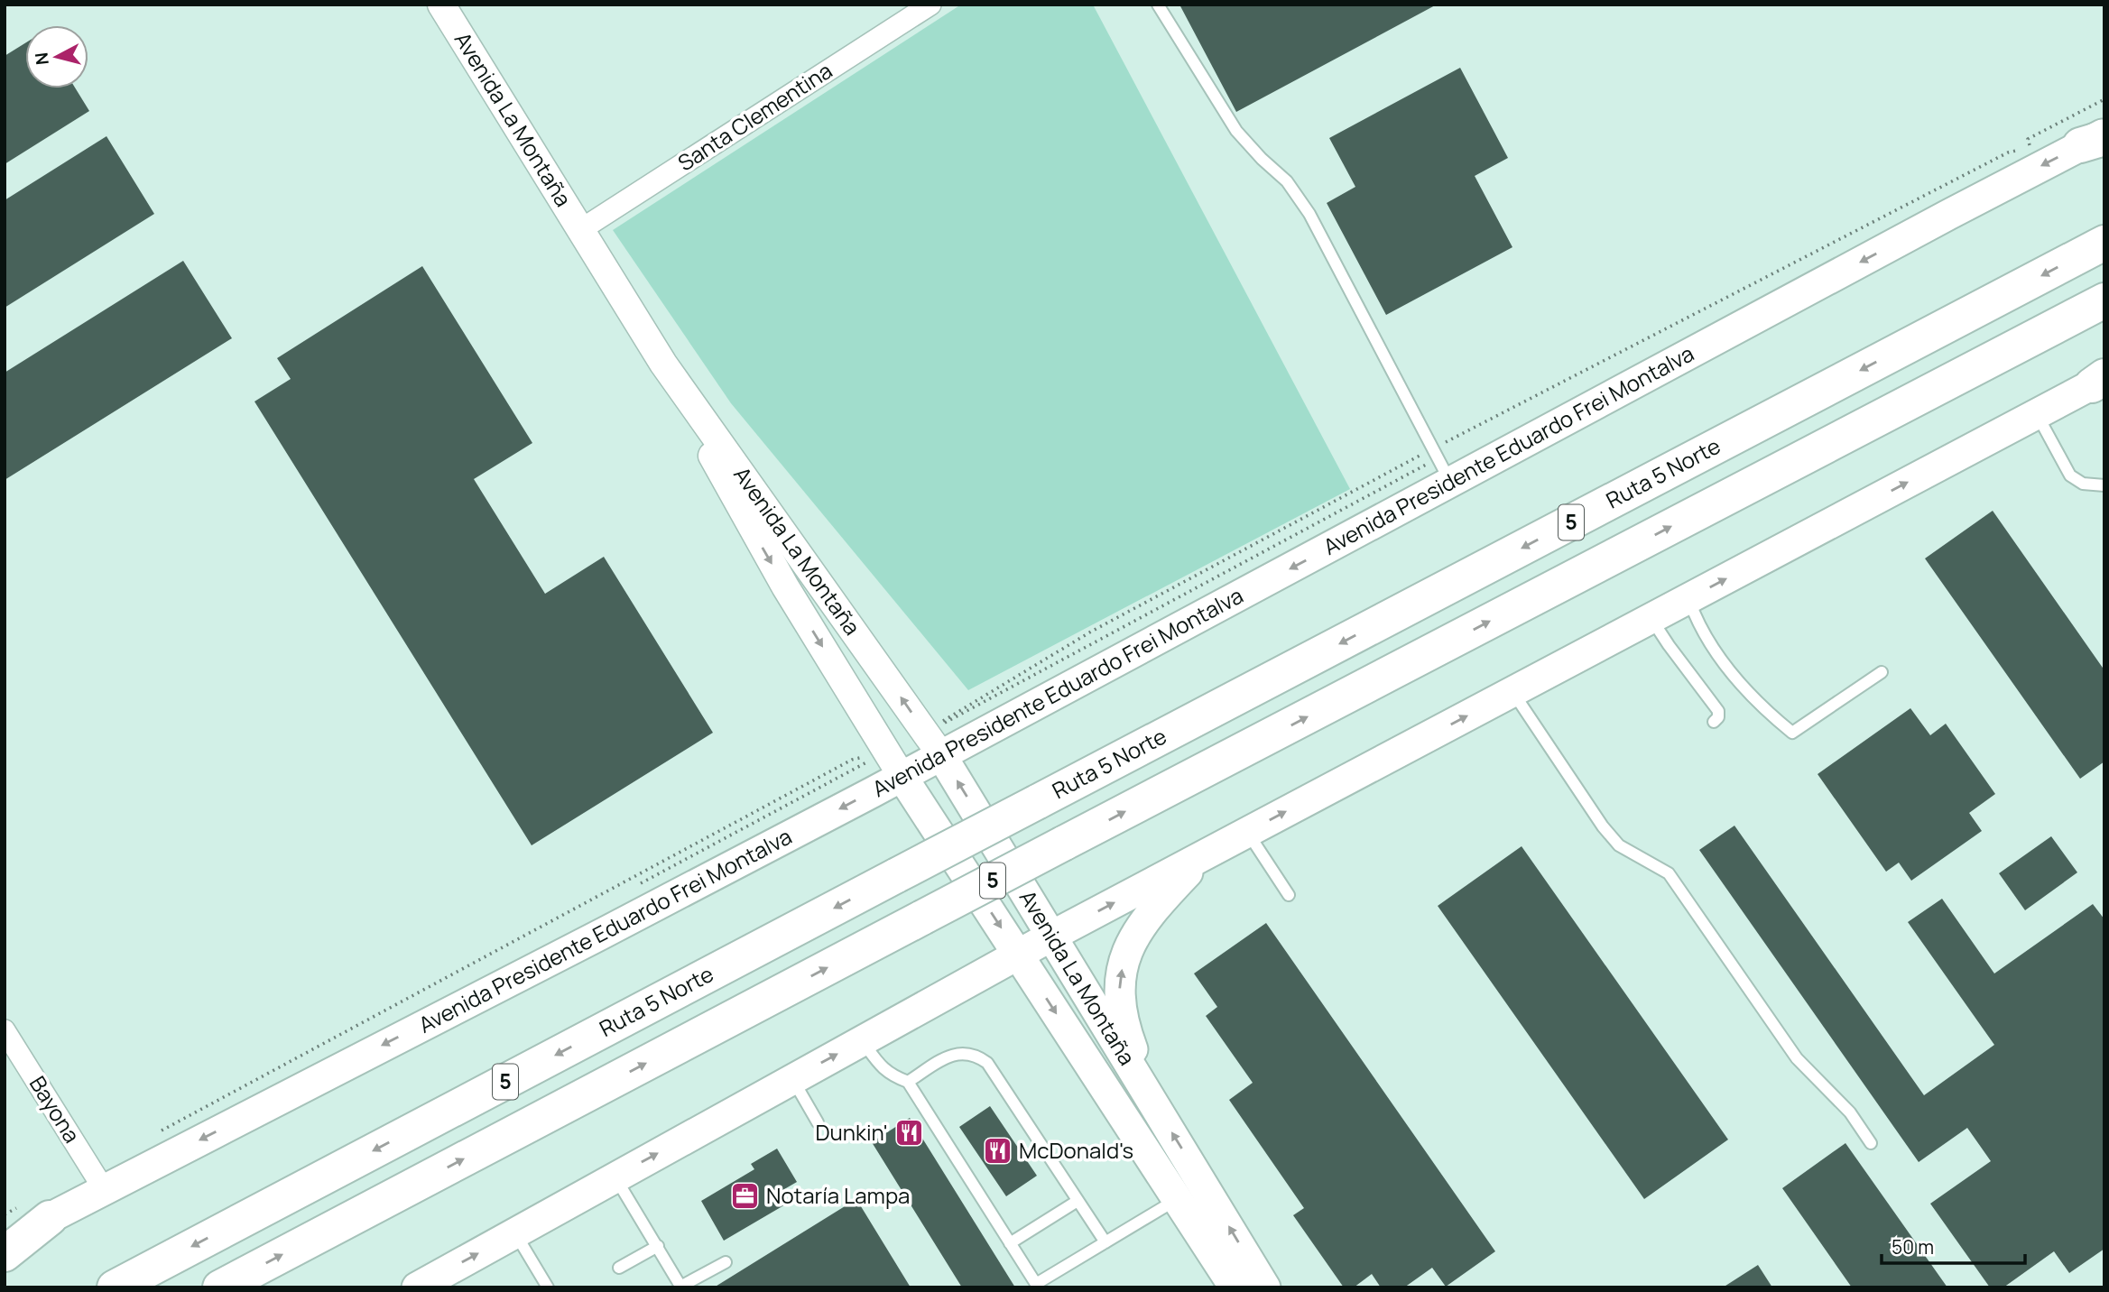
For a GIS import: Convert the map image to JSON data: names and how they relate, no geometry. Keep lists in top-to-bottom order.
{
  "streets": {
    "highway": ["Ruta 5 Norte", "5"],
    "main road": ["Avenida La Montaña", "Avenida Presidente Eduardo Frei Montalva"],
    "street": ["Santa Clementina", "Bayona"]
  },
  "crossings": [
    ["Santa Clementina", "Avenida La Montaña"],
    ["Avenida La Montaña", "Avenida Presidente Eduardo Frei Montalva"],
    ["Avenida Presidente Eduardo Frei Montalva", "Bayona"]
  ],
  "places": {
    "restaurant": ["Dunkin'", "McDonald's"],
    "office": ["Notaría Lampa"]
  },
  "scale_bar": "50 m",
  "north": "left"
}
